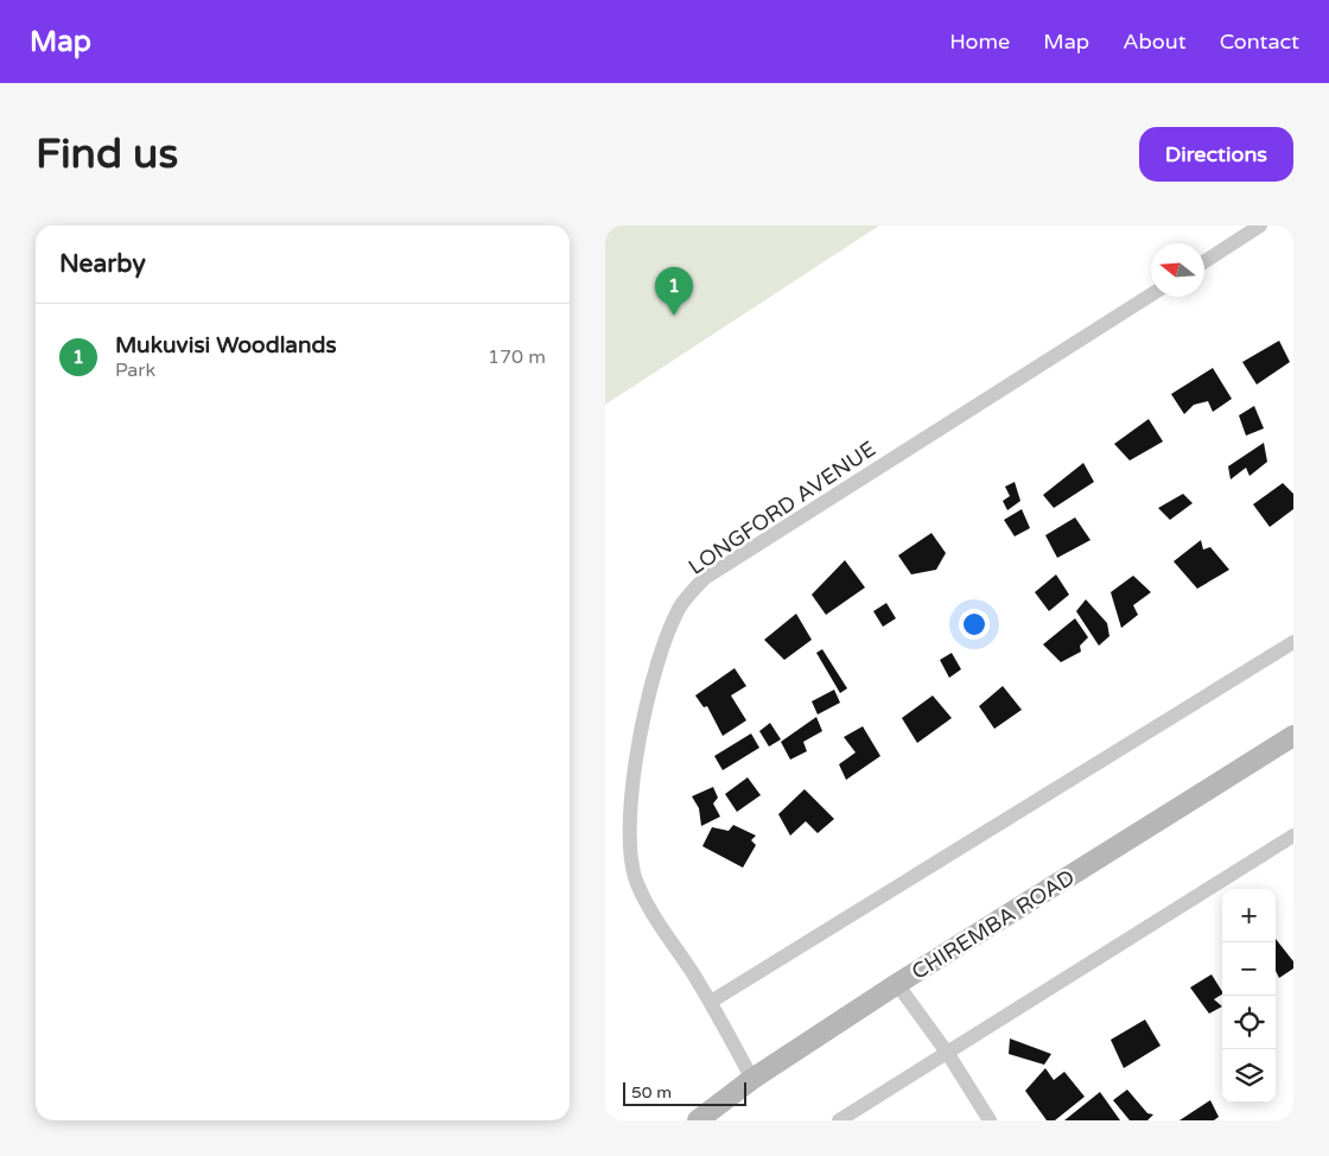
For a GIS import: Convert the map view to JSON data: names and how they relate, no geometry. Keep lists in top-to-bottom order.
{
  "streets": {
    "main road": ["CHIREMBA ROAD"],
    "street": ["LONGFORD AVENUE"]
  },
  "crossings": [
    ["LONGFORD AVENUE", "CHIREMBA ROAD"]
  ],
  "scale_bar": "50 m",
  "north": "left",
  "page": {
    "header": "Map",
    "nav": [
      "Home",
      "Map",
      "About",
      "Contact"
    ],
    "buttons": "Directions",
    "title": "Find us",
    "heading": "Nearby",
    "pins": "1",
    "list": [
      {
        "mark": "1",
        "name": "Mukuvisi Woodlands",
        "note": "Park",
        "value": "170 m"
      }
    ],
    "map_buttons": ["+", "−"],
    "scale": "50 m"
  }
}
